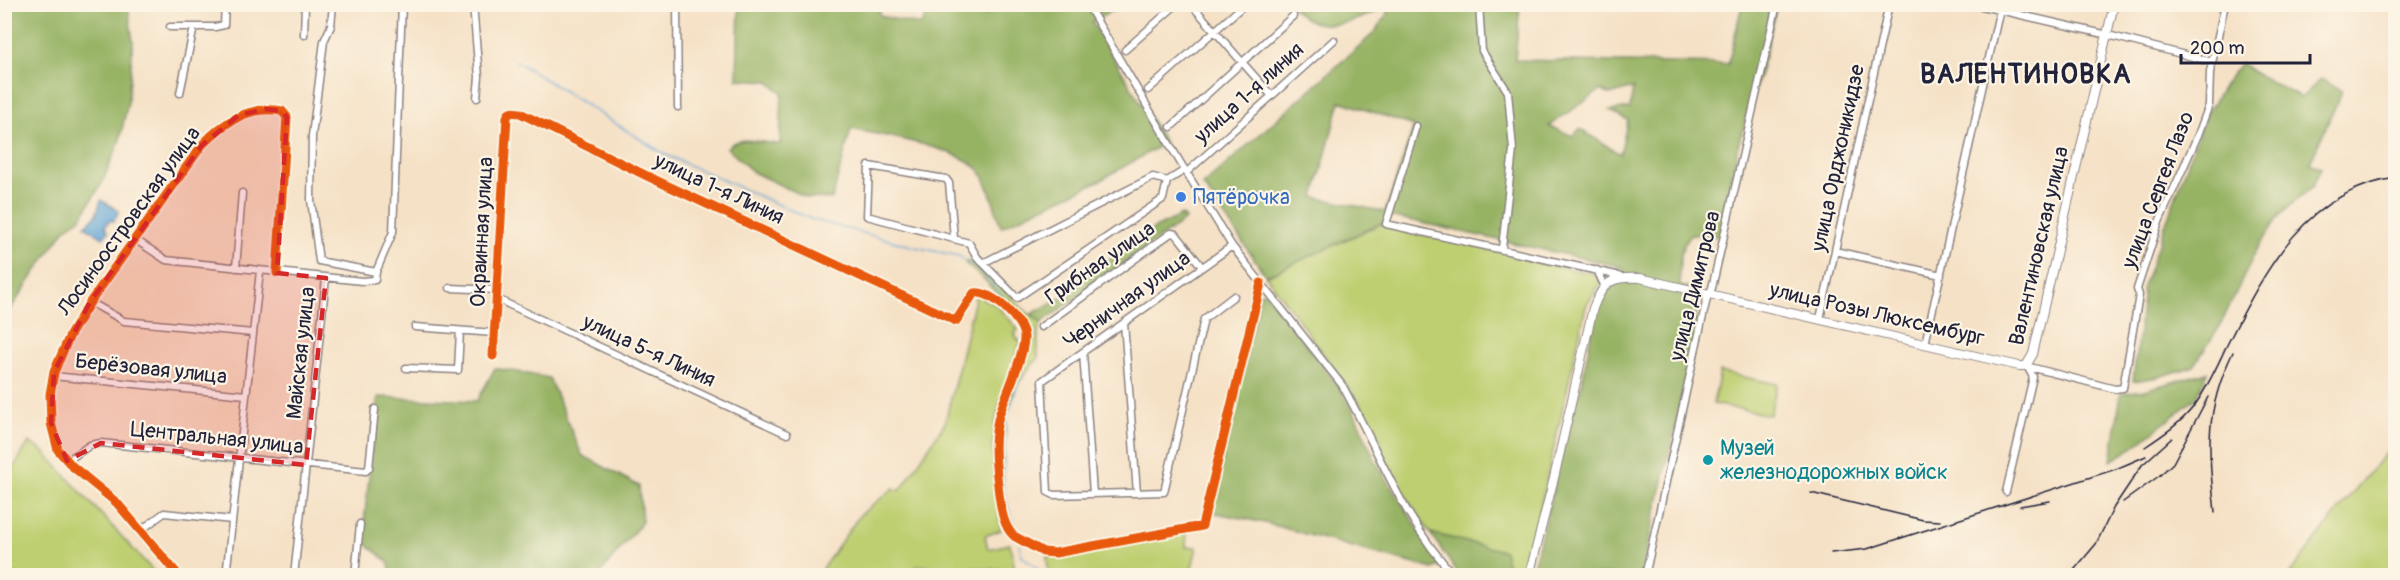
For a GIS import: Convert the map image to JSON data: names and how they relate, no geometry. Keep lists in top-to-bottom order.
{
  "streets": {
    "main road": ["Валентиновская улица", "улица Розы Люксембург"],
    "street": [
      "улица 1-я линия",
      "улица Орджоникидзе",
      "улица 1-я Линия",
      "улица Сергея Лазо",
      "Лосиноостровская улица",
      "Окраинная улица",
      "Грибная улица",
      "улица Димитрова",
      "Черничная улица",
      "улица 5-я Линия",
      "Майская улица",
      "Берёзовая улица",
      "Центральная улица"
    ]
  },
  "crossings": [
    ["улица Орджоникидзе", "улица Розы Люксембург"],
    ["улица 1-я Линия", "Окраинная улица"],
    ["улица Сергея Лазо", "улица Розы Люксембург"],
    ["Лосиноостровская улица", "Берёзовая улица"],
    ["Лосиноостровская улица", "Центральная улица"],
    ["Окраинная улица", "улица 5-я Линия"],
    ["Валентиновская улица", "улица Розы Люксембург"],
    ["Грибная улица", "Черничная улица"],
    ["улица Димитрова", "улица Розы Люксембург"],
    ["Майская улица", "Центральная улица"]
  ],
  "districts": ["ВАЛЕНТИНОВКА"],
  "places": ["Пятёрочка", "Музей железнодорожных войск"],
  "scale_bar": "200 m"
}
